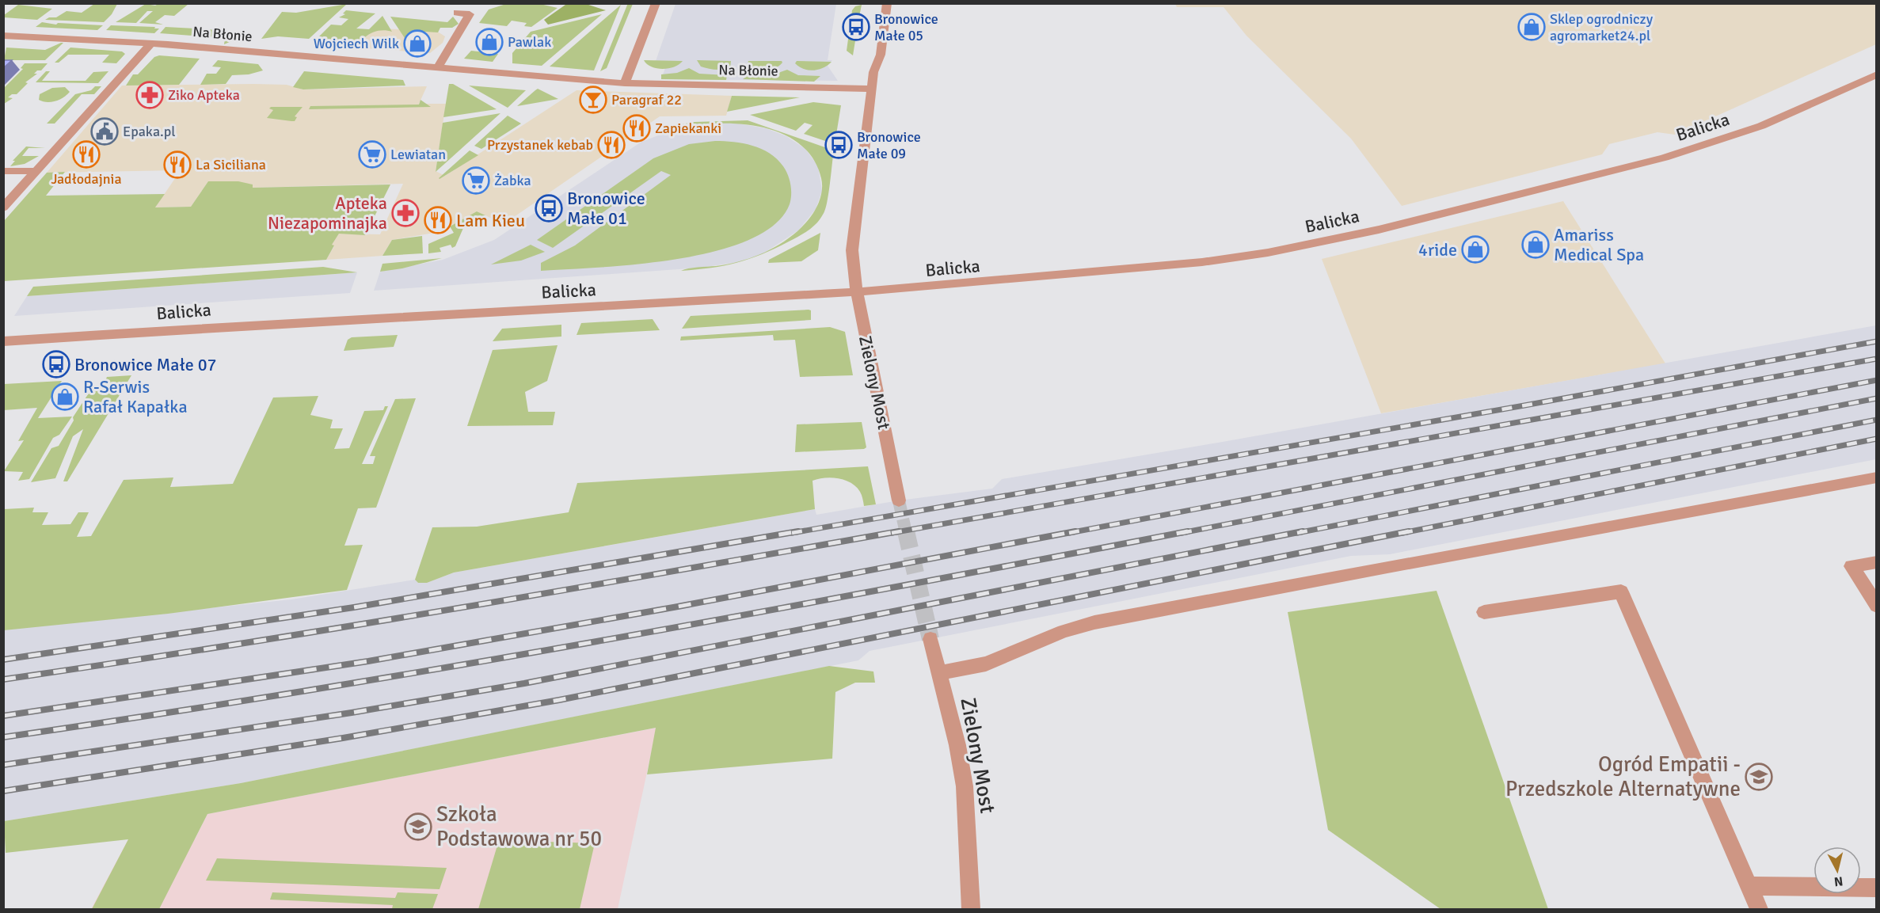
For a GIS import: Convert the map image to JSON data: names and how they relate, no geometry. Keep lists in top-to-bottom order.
{
  "streets": {
    "street": ["Na Błonie", "Balicka", "Zielony Most"]
  },
  "crossings": [
    ["Balicka", "Zielony Most"]
  ],
  "places": {
    "bus stop": [
      "Bronowice Małe 05",
      "Bronowice Małe 09",
      "Bronowice Małe 01",
      "Bronowice Małe 07"
    ],
    "shop": [
      "Sklep ogrodniczy agromarket24.pl",
      "Pawlak",
      "Wojciech Wilk",
      "Amariss Medical Spa",
      "4ride",
      "R-Serwis Rafał Kapałka"
    ],
    "pharmacy": ["Ziko Apteka", "Apteka Niezapominajka"],
    "bar": ["Paragraf 22"],
    "restaurant": [
      "Zapiekanki",
      "Przystanek kebab",
      "Jadłodajnia",
      "La Siciliana",
      "Lam Kieu"
    ],
    "public building": ["Epaka.pl"],
    "supermarket": ["Lewiatan", "Żabka"],
    "school or university": ["Ogród Empatii - Przedszkole Alternatywne", "Szkoła Podstawowa nr 50"]
  },
  "north": "bottom"
}
